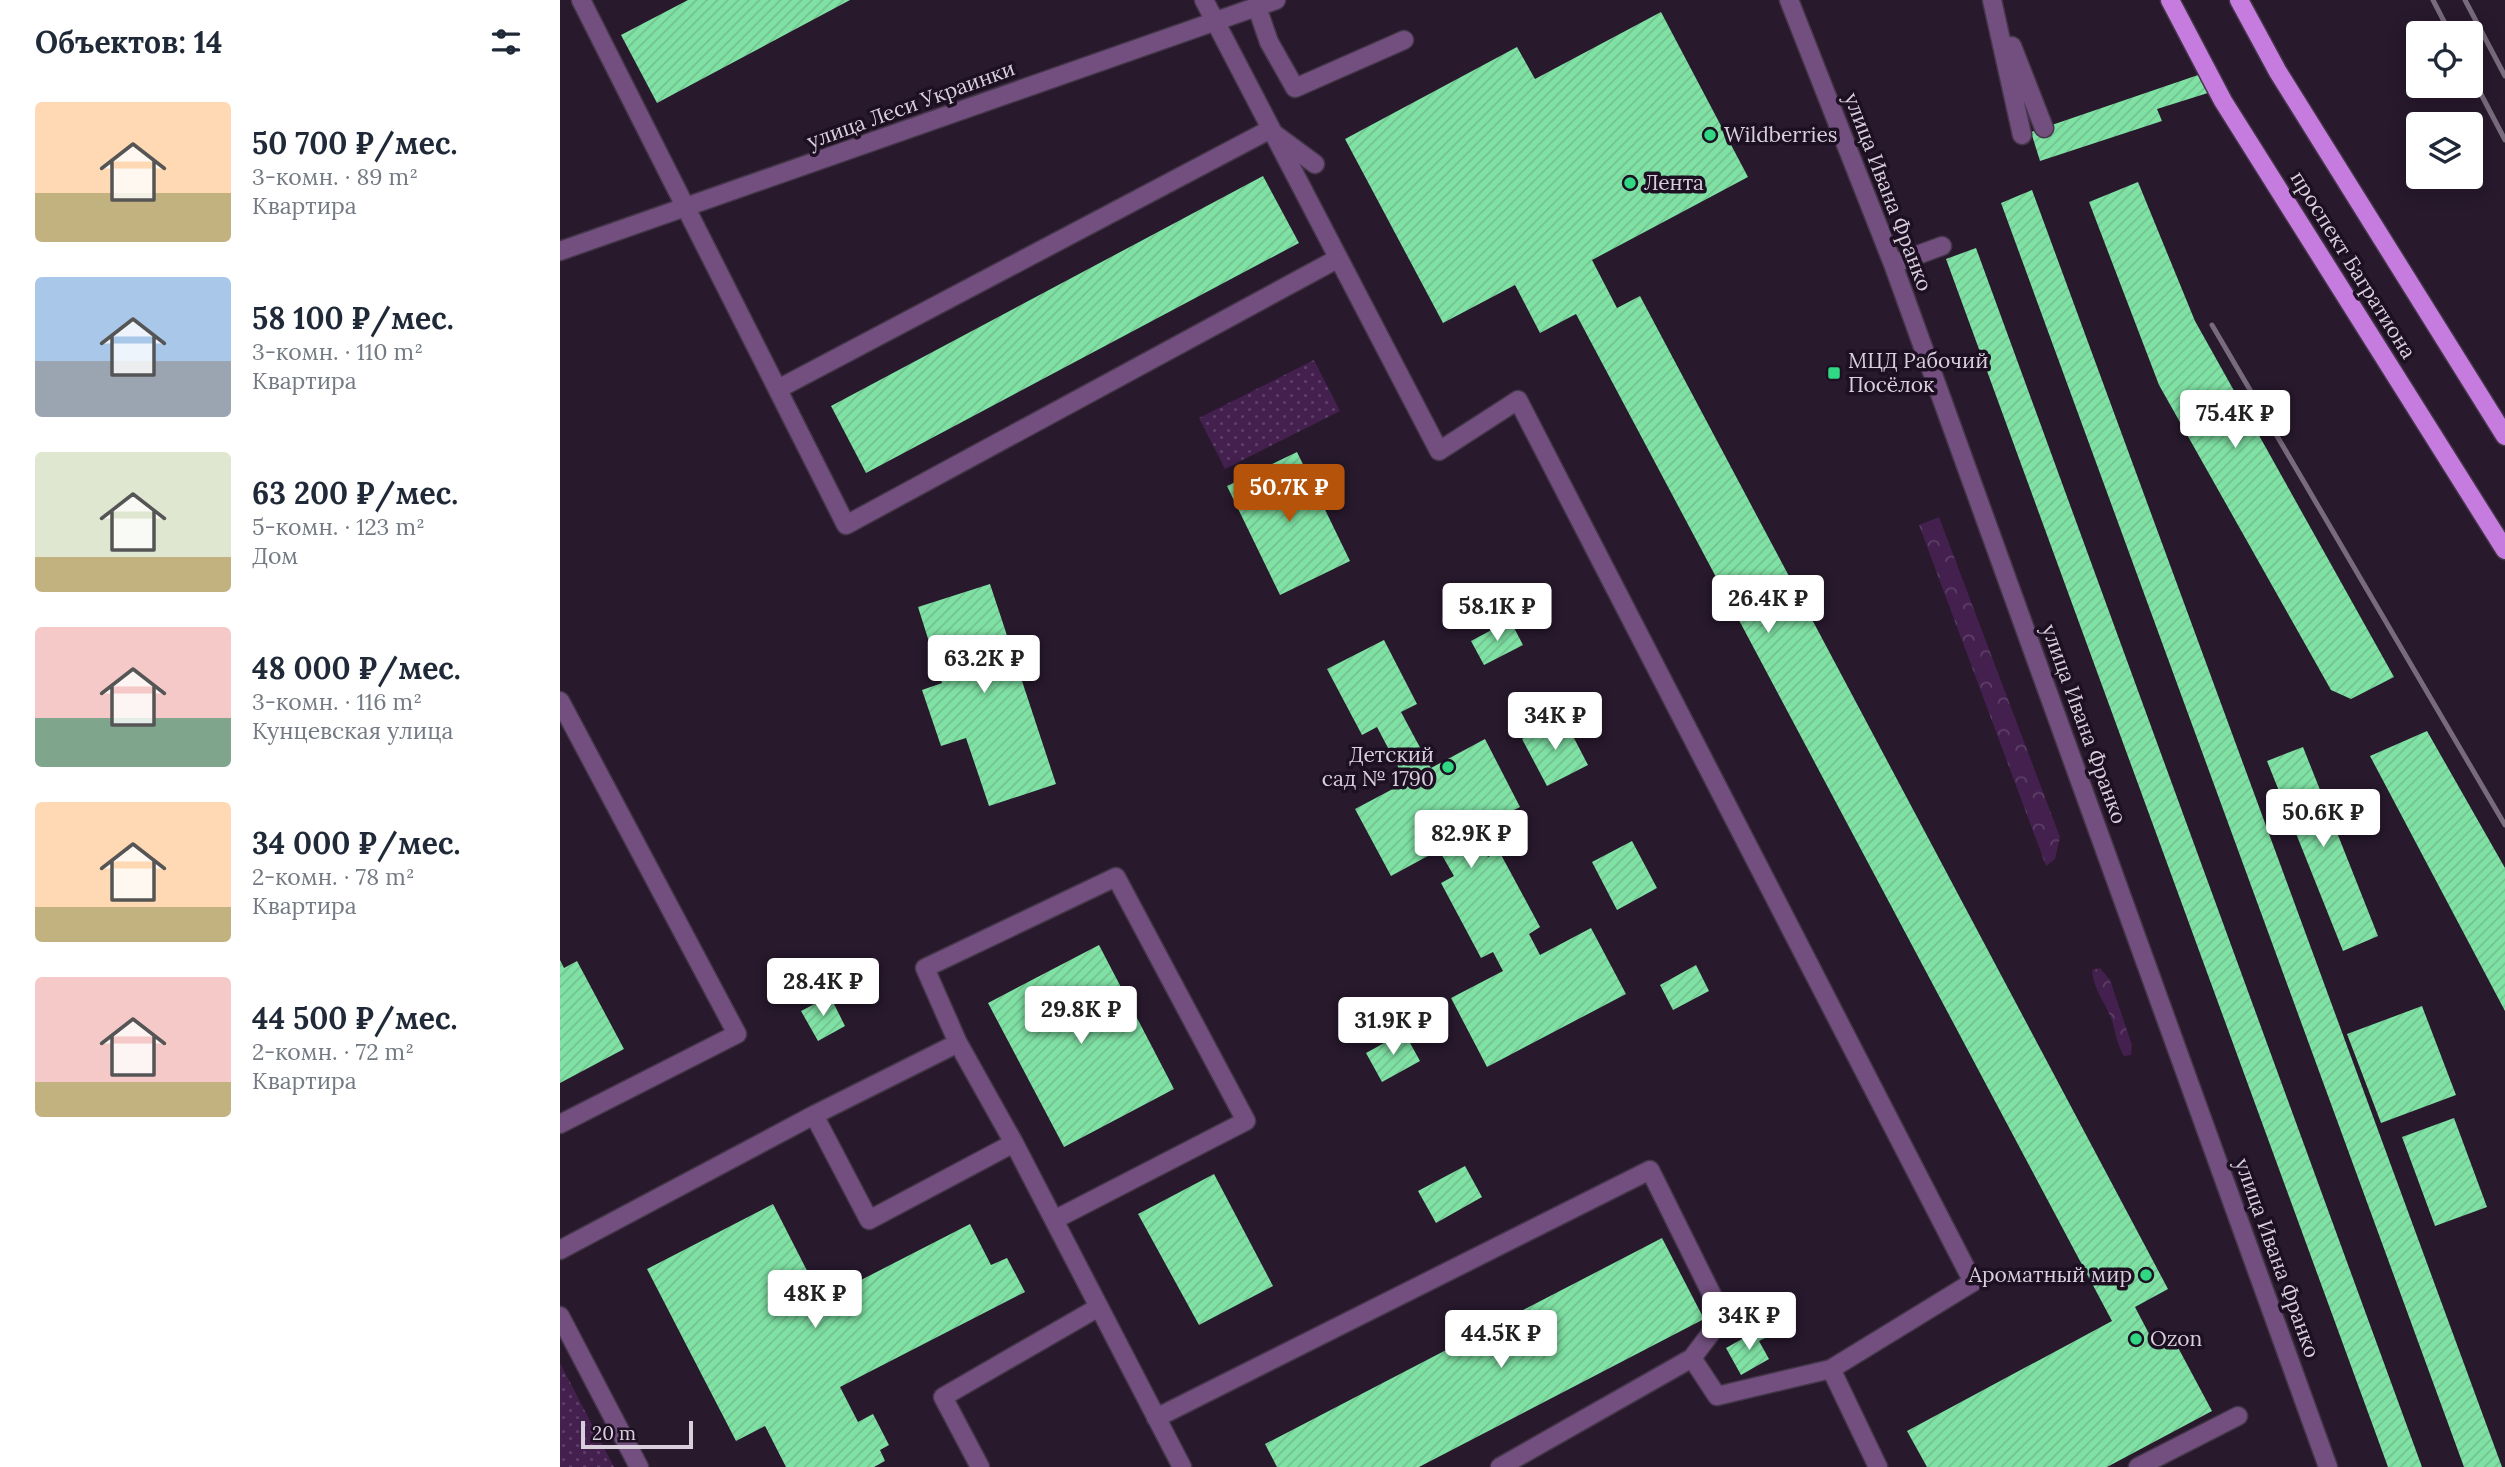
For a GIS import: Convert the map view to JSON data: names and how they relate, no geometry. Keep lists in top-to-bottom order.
{
  "streets": {
    "main road": ["проспект Багратиона"],
    "street": ["улица Леси Украинки", "улица Ивана Франко"]
  },
  "places": {
    "other": [
      "Wildberries",
      "Лента",
      "Детский сад № 1790",
      "Ароматный мир",
      "Ozon"
    ],
    "transit": ["МЦД Рабочий Посёлок"]
  },
  "scale_bar": "20 m",
  "page": {
    "heading": "Объектов: 14",
    "list": [
      {
        "name": "50 700 ₽/мес.",
        "note": "3-комн. · 89 m² · Квартира"
      },
      {
        "name": "58 100 ₽/мес.",
        "note": "3-комн. · 110 m² · Квартира"
      },
      {
        "name": "63 200 ₽/мес.",
        "note": "5-комн. · 123 m² · Дом"
      },
      {
        "name": "48 000 ₽/мес.",
        "note": "3-комн. · 116 m² · Кунцевская улица"
      },
      {
        "name": "34 000 ₽/мес.",
        "note": "2-комн. · 78 m² · Квартира"
      },
      {
        "name": "44 500 ₽/мес.",
        "note": "2-комн. · 72 m² · Квартира"
      }
    ],
    "price": [
      "75.4K ₽",
      "50.7K ₽",
      "26.4K ₽",
      "58.1K ₽",
      "63.2K ₽",
      "34K ₽",
      "50.6K ₽",
      "82.9K ₽",
      "28.4K ₽",
      "29.8K ₽",
      "31.9K ₽",
      "48K ₽",
      "34K ₽",
      "44.5K ₽"
    ],
    "scale": "20 m"
  }
}
